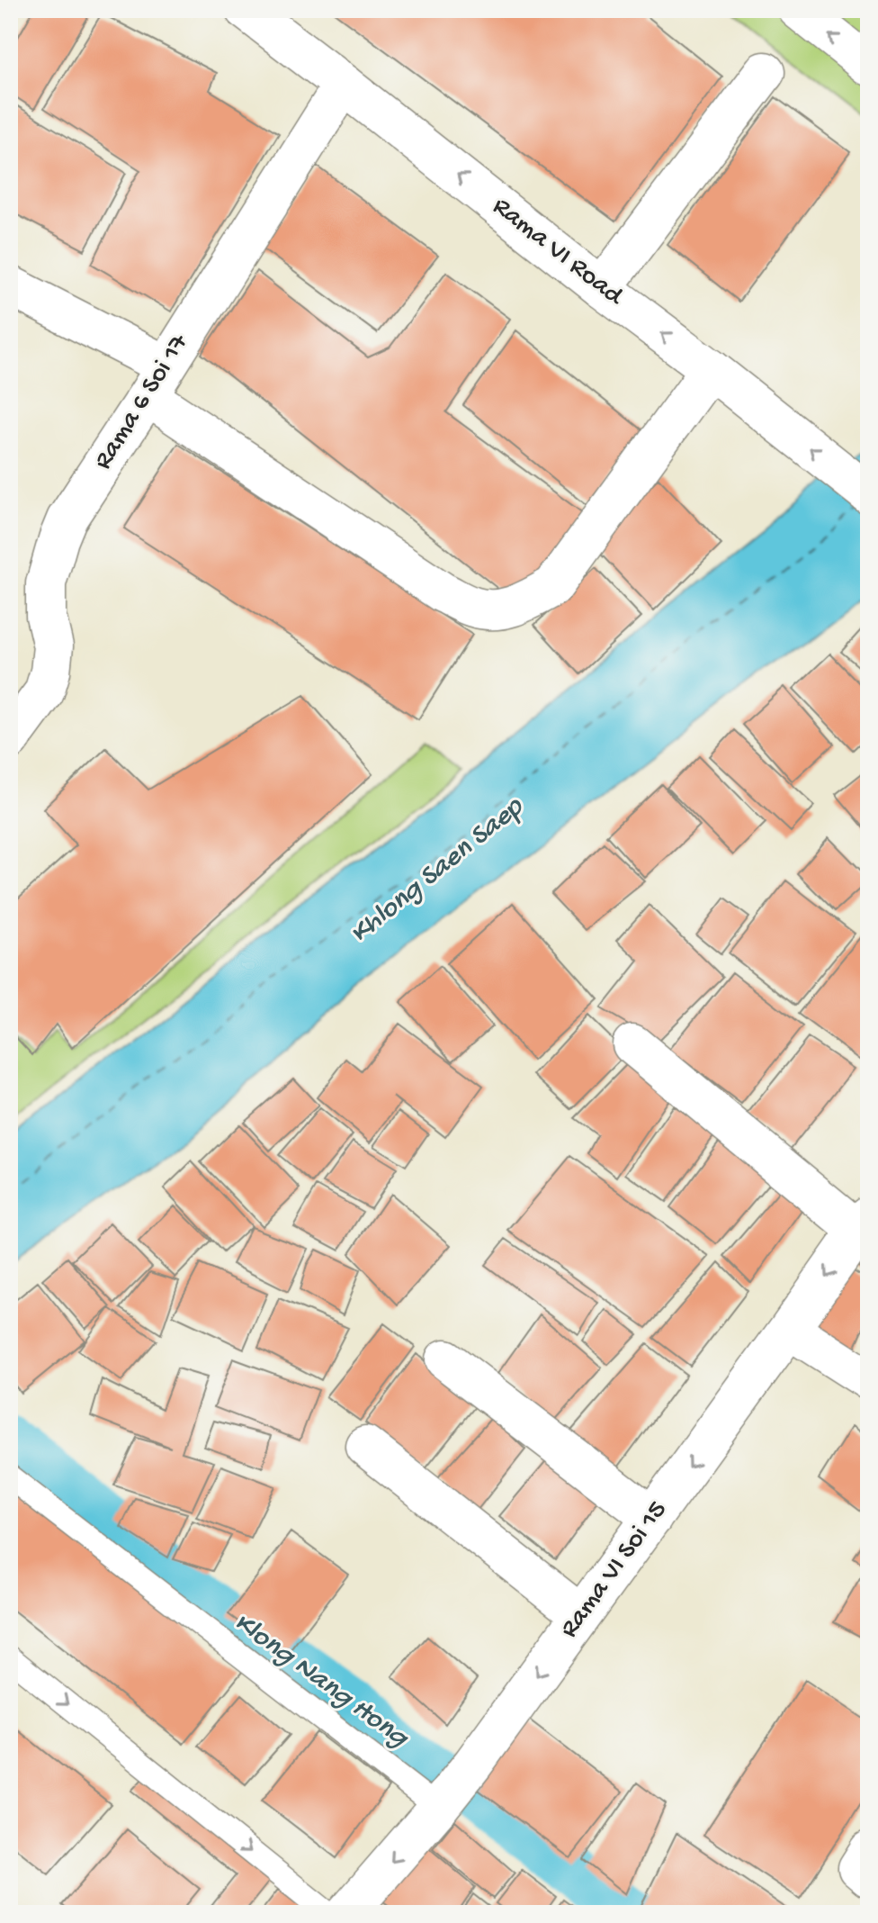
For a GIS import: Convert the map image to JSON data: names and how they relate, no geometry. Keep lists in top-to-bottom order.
{
  "streets": {
    "main road": ["Rama VI Road", "Rama 6 Soi 17", "Rama VI Soi 15"]
  },
  "crossings": [
    ["Rama VI Road", "Rama 6 Soi 17"]
  ],
  "one_way": ["Rama VI Road", "Rama VI Soi 15"],
  "water": ["Khlong Saen Saep", "Klong Nang Hong"]
}
